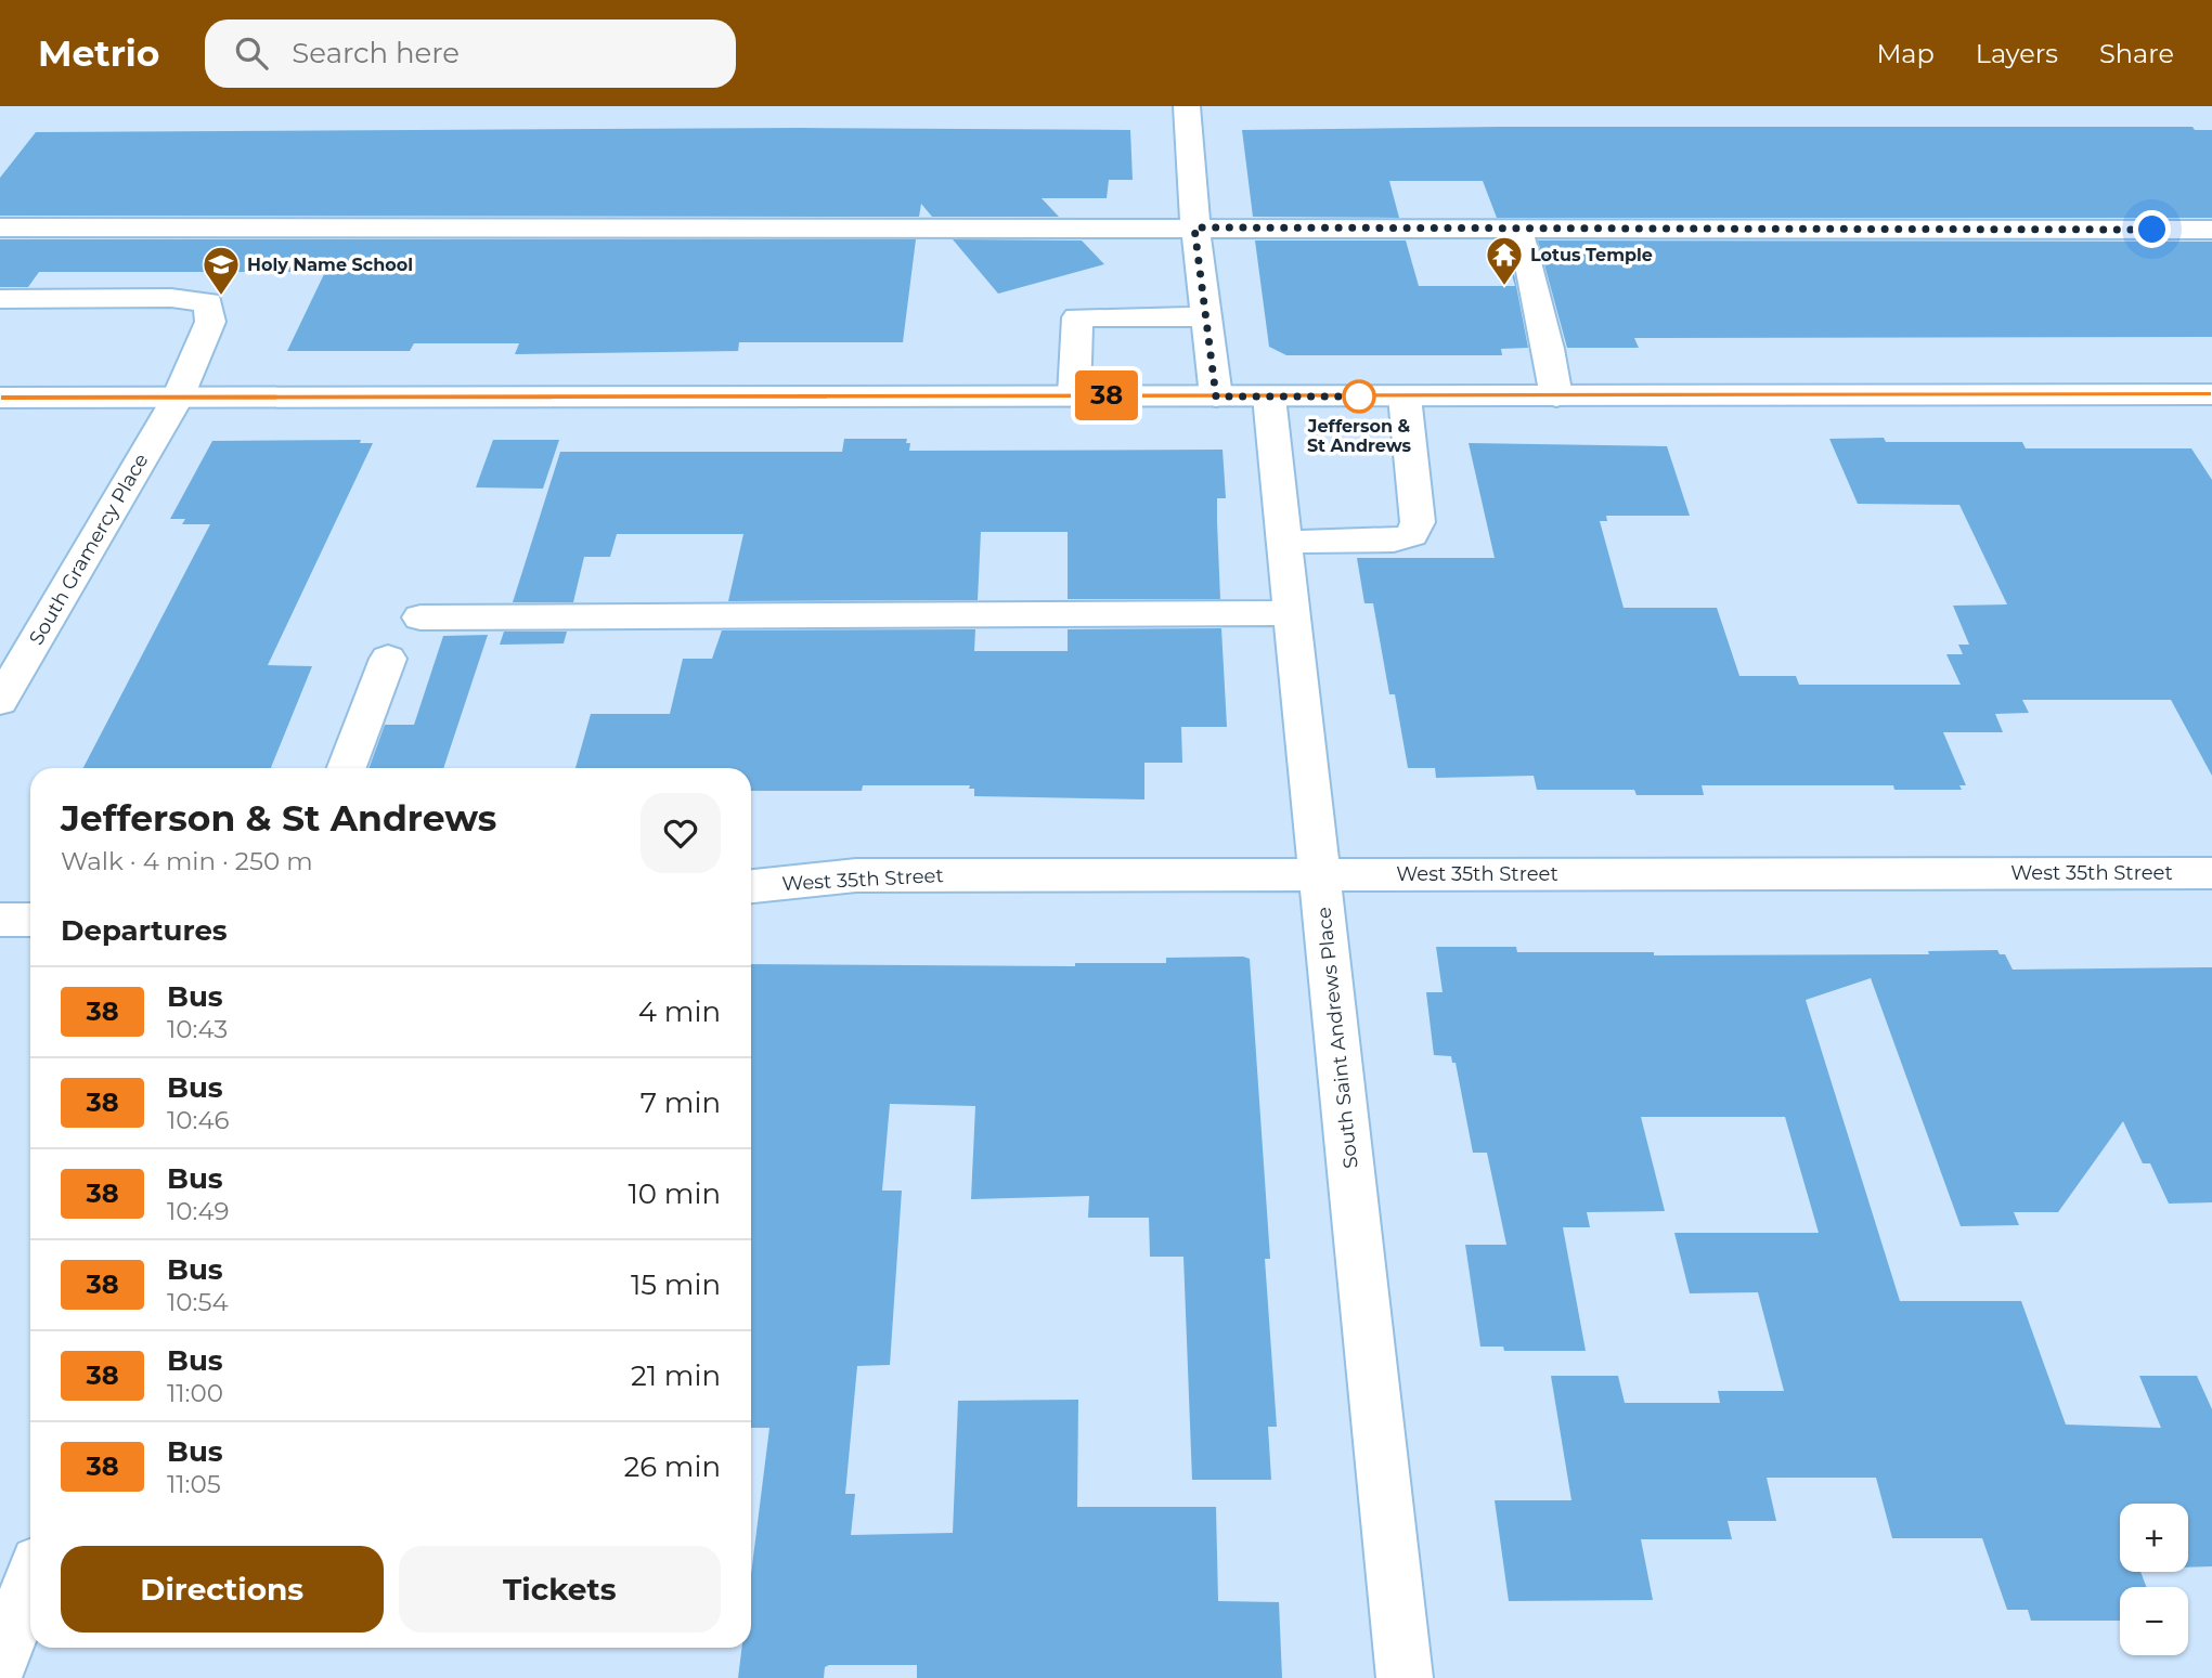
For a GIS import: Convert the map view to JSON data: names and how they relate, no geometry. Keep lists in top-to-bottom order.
{
  "streets": {
    "street": ["South Gramercy Place", "West 35th Street", "South Saint Andrews Place"]
  },
  "crossings": [
    ["West 35th Street", "South Saint Andrews Place"]
  ],
  "places": {
    "temple": ["Lotus Temple"],
    "school or university": ["Holy Name School"],
    "other": ["Jefferson & St Andrews"]
  },
  "lines": ["bus line 38"],
  "page": {
    "header": "Metrio",
    "search": "Search here",
    "nav": ["Map", "Layers", "Share"],
    "on_map": "38",
    "heading": [
      ["Jefferson & St Andrews", "Walk · 4 min · 250 m"],
      "Departures"
    ],
    "list": [
      {
        "mark": "38",
        "name": "Bus",
        "note": "10:43",
        "value": "4 min"
      },
      {
        "mark": "38",
        "name": "Bus",
        "note": "10:46",
        "value": "7 min"
      },
      {
        "mark": "38",
        "name": "Bus",
        "note": "10:49",
        "value": "10 min"
      },
      {
        "mark": "38",
        "name": "Bus",
        "note": "10:54",
        "value": "15 min"
      },
      {
        "mark": "38",
        "name": "Bus",
        "note": "11:00",
        "value": "21 min"
      },
      {
        "mark": "38",
        "name": "Bus",
        "note": "11:05",
        "value": "26 min"
      }
    ],
    "map_buttons": ["+", "−"],
    "buttons": ["Directions", "Tickets"]
  }
}
